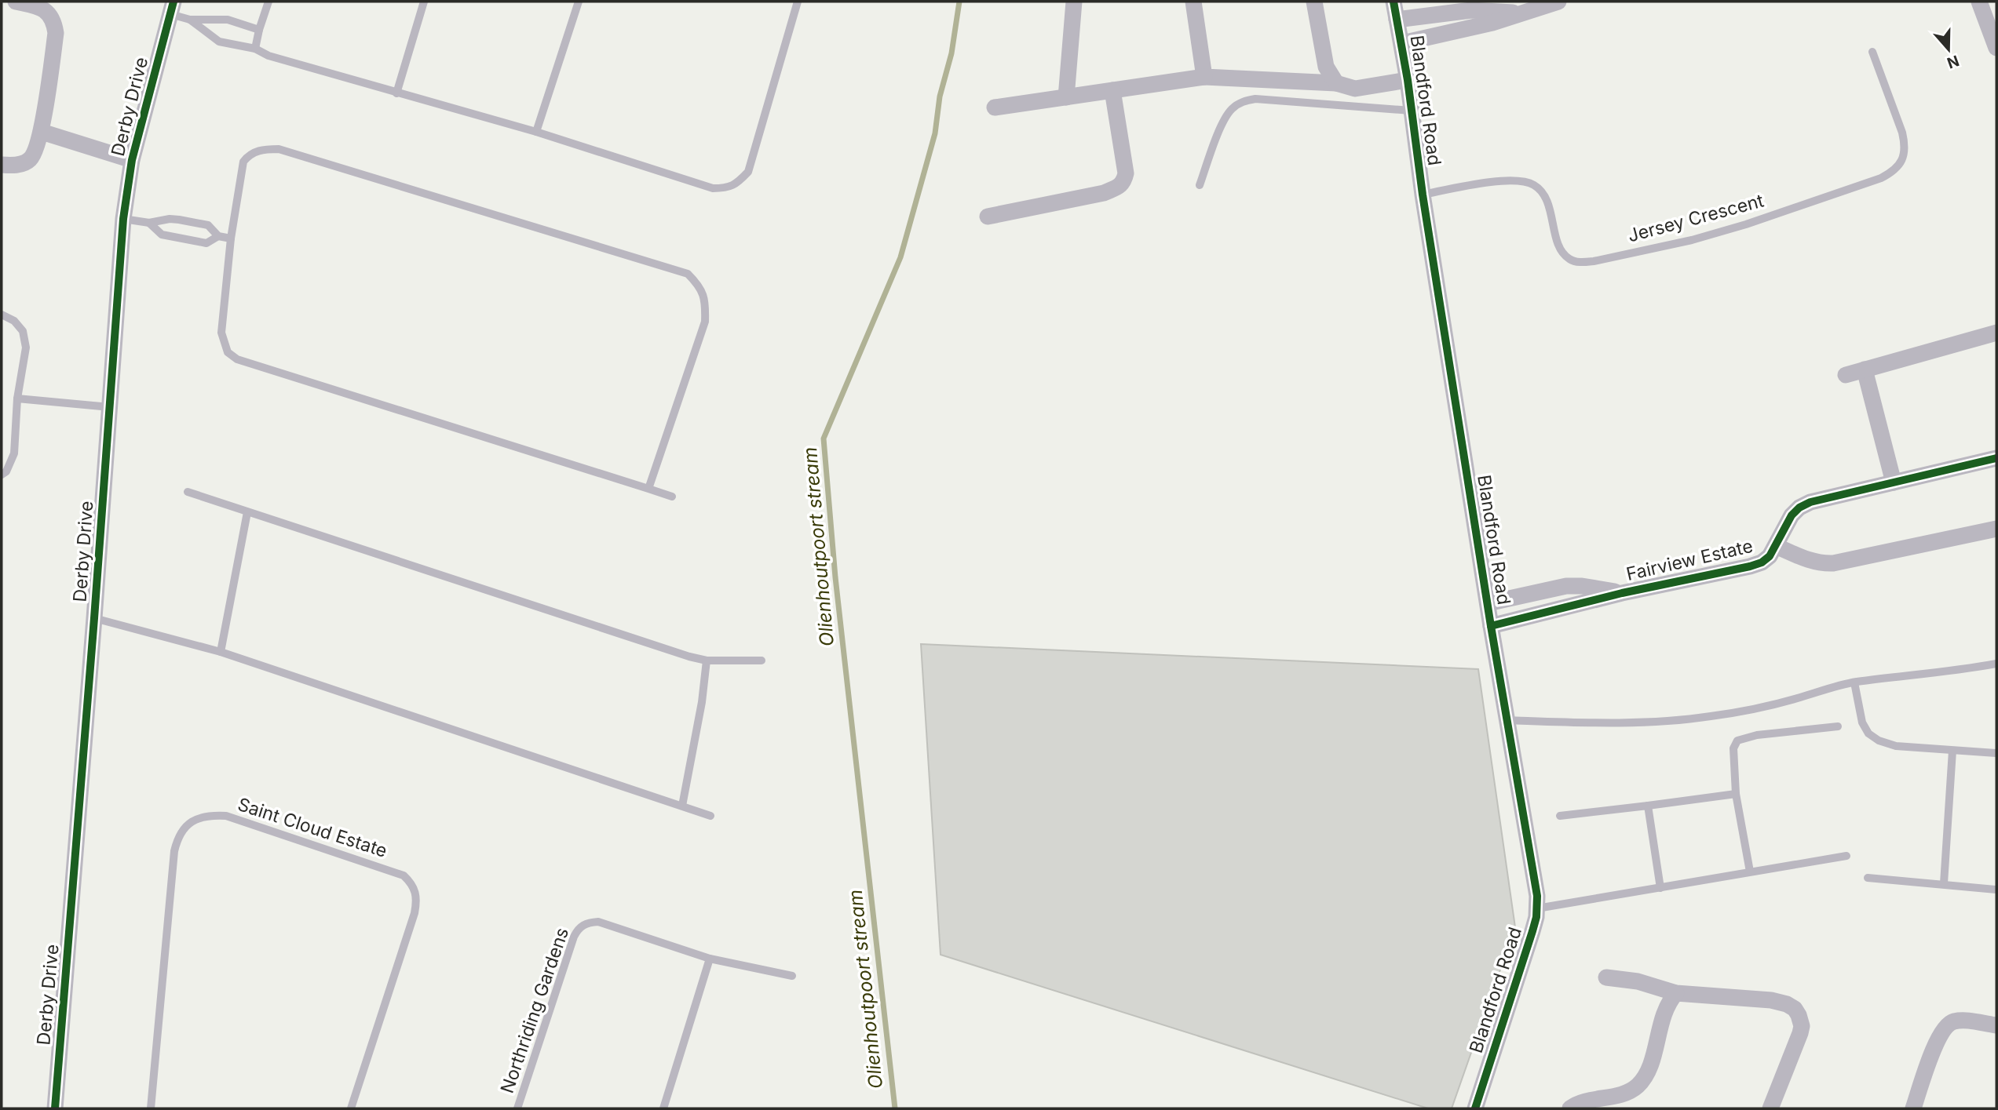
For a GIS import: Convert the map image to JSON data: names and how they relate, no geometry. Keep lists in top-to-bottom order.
{
  "streets": {
    "street": ["Blandford Road", "Derby Drive", "Fairview Estate"],
    "lane": ["Jersey Crescent", "Saint Cloud Estate", "Northriding Gardens"]
  },
  "crossings": [
    ["Blandford Road", "Jersey Crescent"],
    ["Blandford Road", "Fairview Estate"]
  ],
  "water": ["Olienhoutpoort stream"],
  "north": "bottom"
}
